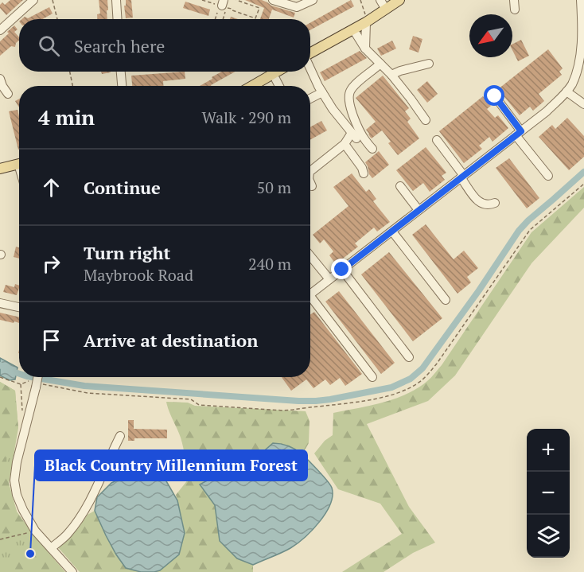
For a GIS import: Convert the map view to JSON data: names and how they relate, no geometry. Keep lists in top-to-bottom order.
{
  "places": ["Black Country Millennium Forest"],
  "north": "bottom left",
  "page": {
    "search": "Search here",
    "heading": ["4 min", "Walk · 290 m"],
    "list": [
      ["Continue", "50 m"],
      ["Turn right", "Maybrook Road", "240 m"],
      "Arrive at destination"
    ],
    "map_buttons": ["+", "−"]
  }
}
